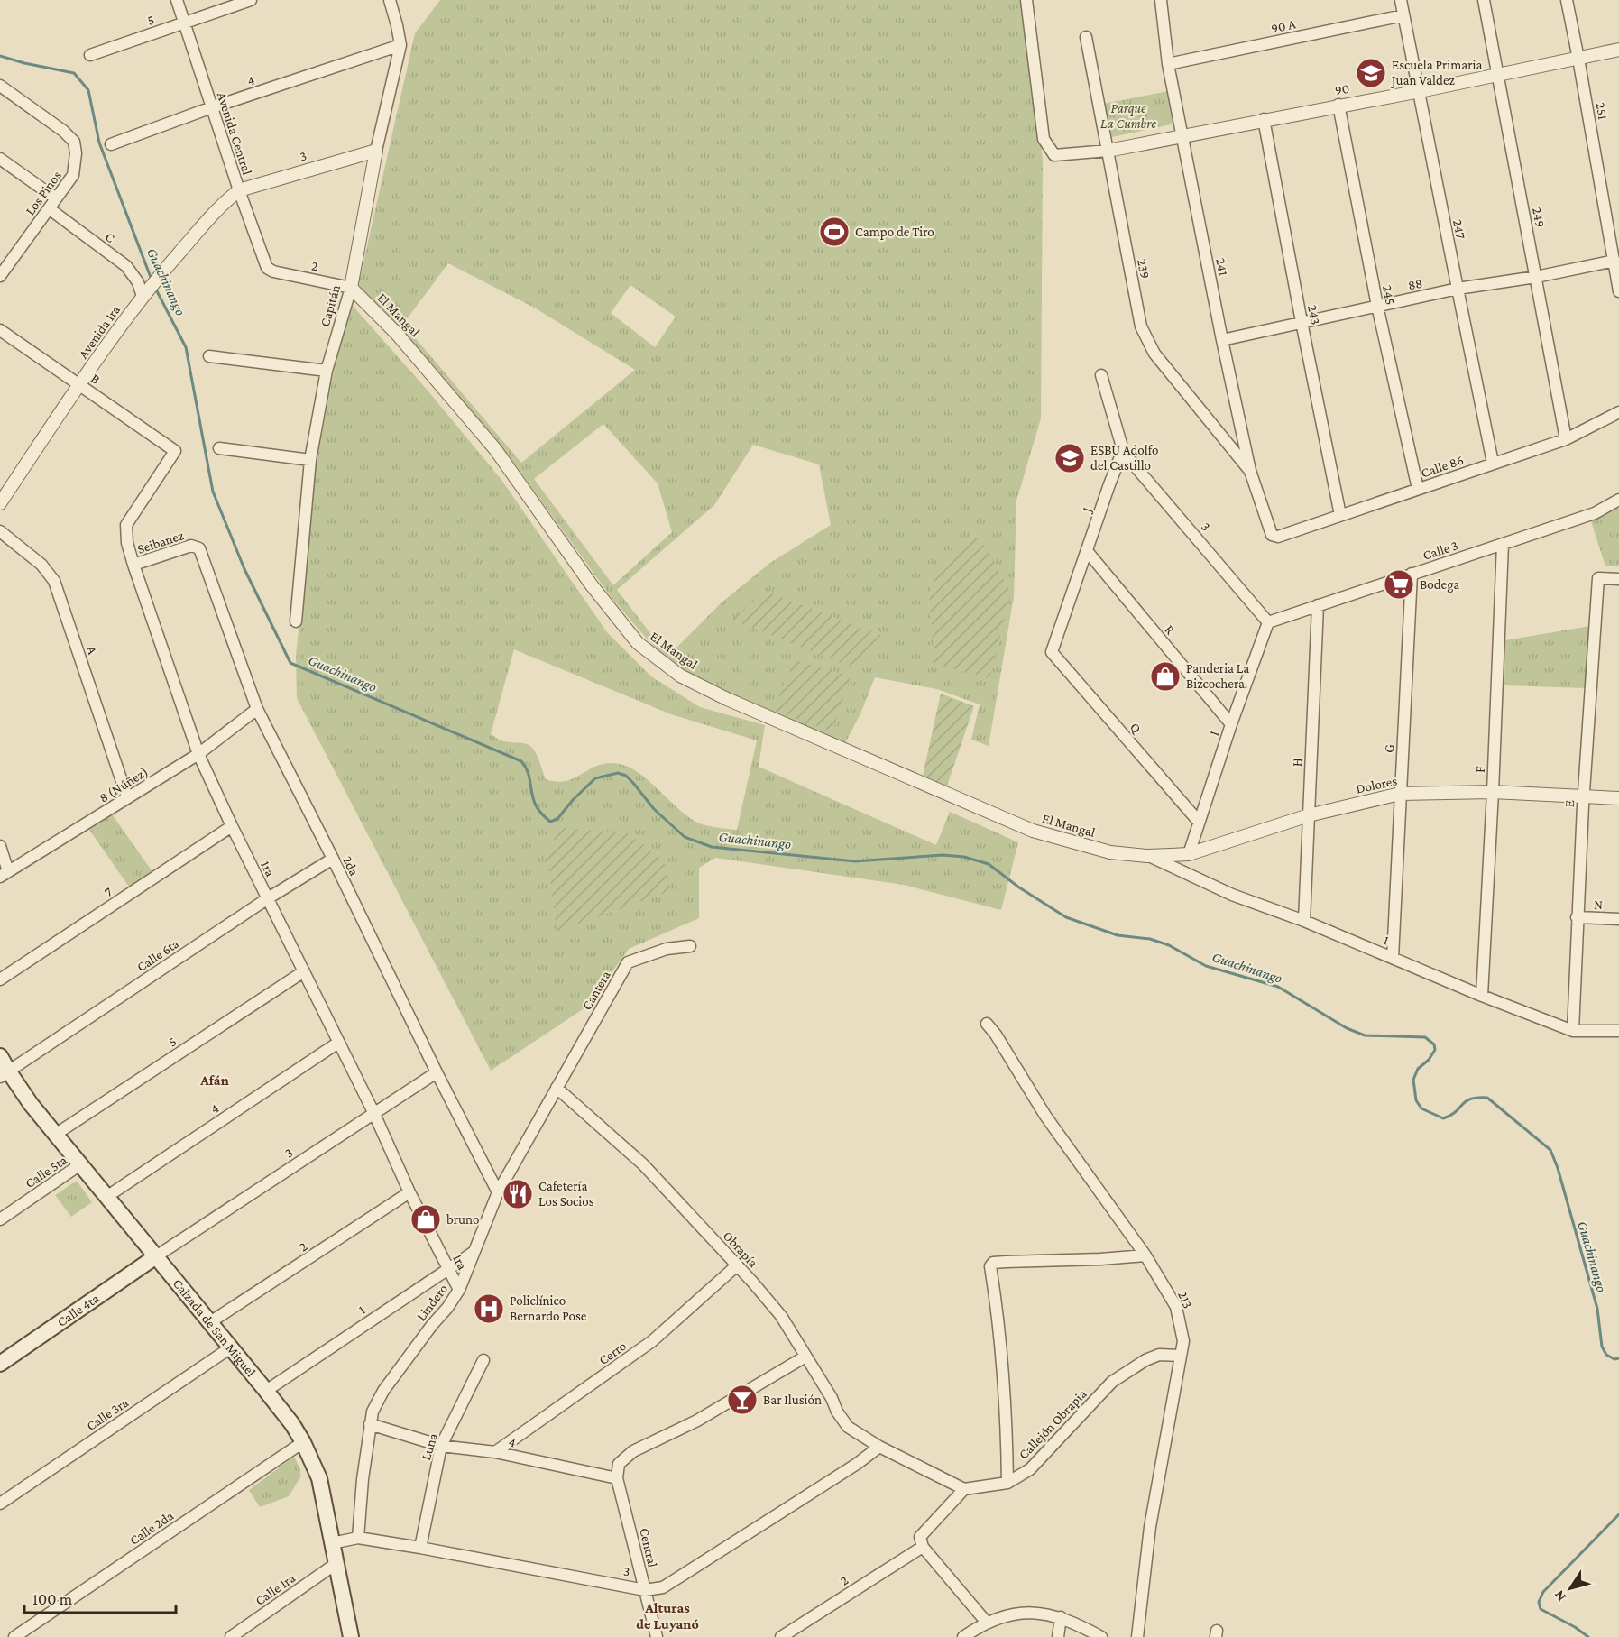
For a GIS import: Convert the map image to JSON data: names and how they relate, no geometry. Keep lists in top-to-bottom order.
{
  "streets": {
    "main road": ["Calle 4ta", "Calzada de San Miguel"],
    "street": [
      "5",
      "90 A",
      "4",
      "90",
      "251",
      "Avenida Central",
      "3",
      "Los Pinos",
      "249",
      "247",
      "C",
      "2",
      "241",
      "239",
      "88",
      "245",
      "Capitán",
      "El Mangal",
      "243",
      "Avenida 1ra",
      "B",
      "Calle 86",
      "J",
      "Seibanez",
      "Calle 3",
      "R",
      "A",
      "Q",
      "I",
      "G",
      "H",
      "F",
      "8 (Núñez)",
      "Dolores",
      "E",
      "2da",
      "1ra",
      "7",
      "N",
      "1",
      "Calle 6ta",
      "Cantera",
      "Calle 5ta",
      "Obrapía",
      "213",
      "Lindero",
      "Cerro",
      "Calle 3ra",
      "Callejón Obrapia",
      "Luna",
      "Calle 2da",
      "Central",
      "Calle 1ra"
    ]
  },
  "crossings": [
    ["5", "Avenida Central"],
    ["5", "1ra"],
    ["5", "Calzada de San Miguel"],
    ["90 A", "247"],
    ["90 A", "241"],
    ["4", "Avenida Central"],
    ["4", "Capitán"],
    ["4", "1ra"],
    ["4", "Lindero"],
    ["4", "Calzada de San Miguel"],
    ["4", "Cerro"],
    ["4", "Luna"],
    ["4", "Central"],
    ["90", "251"],
    ["90", "249"],
    ["90", "247"],
    ["90", "241"],
    ["90", "239"],
    ["90", "245"],
    ["90", "243"],
    ["251", "88"],
    ["Avenida Central", "3"],
    ["Avenida Central", "2"],
    ["Avenida Central", "Avenida 1ra"],
    ["3", "Capitán"],
    ["3", "Avenida 1ra"],
    ["3", "J"],
    ["3", "Calle 3"],
    ["3", "I"],
    ["3", "2da"],
    ["3", "1ra"],
    ["3", "Obrapía"],
    ["3", "Lindero"],
    ["3", "Calle 4ta"],
    ["3", "Calzada de San Miguel"],
    ["3", "Luna"],
    ["3", "Central"],
    ["Los Pinos", "C"],
    ["249", "88"],
    ["249", "Calle 86"],
    ["247", "88"],
    ["247", "Calle 86"],
    ["C", "Avenida 1ra"],
    ["2", "Capitán"],
    ["2", "El Mangal"],
    ["2", "1ra"],
    ["2", "Calzada de San Miguel"],
    ["2", "Callejón Obrapia"],
    ["241", "239"],
    ["241", "88"],
    ["241", "Calle 86"],
    ["88", "245"],
    ["88", "243"],
    ["245", "Calle 86"],
    ["Capitán", "El Mangal"],
    ["El Mangal", "Dolores"],
    ["El Mangal", "1"],
    ["243", "Calle 86"],
    ["Avenida 1ra", "B"],
    ["B", "1ra"],
    ["J", "R"],
    ["J", "Q"],
    ["Seibanez", "2da"],
    ["Seibanez", "1ra"],
    ["Calle 3", "I"],
    ["Calle 3", "G"],
    ["Calle 3", "H"],
    ["Calle 3", "F"],
    ["R", "I"],
    ["A", "8 (Núñez)"],
    ["Q", "I"],
    ["I", "Dolores"],
    ["G", "Dolores"],
    ["G", "1"],
    ["H", "Dolores"],
    ["H", "1"],
    ["F", "Dolores"],
    ["F", "1"],
    ["8 (Núñez)", "2da"],
    ["8 (Núñez)", "1ra"],
    ["Dolores", "E"],
    ["Dolores", "1"],
    ["E", "N"],
    ["E", "1"],
    ["2da", "Calle 6ta"],
    ["2da", "Lindero"],
    ["1ra", "7"],
    ["1ra", "1"],
    ["1ra", "Calle 6ta"],
    ["1ra", "Lindero"],
    ["1", "Lindero"],
    ["1", "Calzada de San Miguel"],
    ["Calle 6ta", "Calzada de San Miguel"],
    ["Cantera", "Obrapía"],
    ["Cantera", "Lindero"],
    ["Calle 5ta", "Calzada de San Miguel"],
    ["Obrapía", "Lindero"],
    ["Obrapía", "Cerro"],
    ["Obrapía", "Central"],
    ["213", "Callejón Obrapia"],
    ["Calle 4ta", "Calzada de San Miguel"],
    ["Calzada de San Miguel", "Calle 3ra"],
    ["Calzada de San Miguel", "Calle 2da"],
    ["Calzada de San Miguel", "Calle 1ra"]
  ],
  "districts": ["Afán", "Alturas de Luyanó"],
  "water": ["Guachinango"],
  "parks": ["Parque La Cumbre"],
  "places": {
    "school or university": ["Escuela Primaria Juan Valdez", "ESBU Adolfo del Castillo"],
    "sports": ["Campo de Tiro"],
    "supermarket": ["Bodega"],
    "shop": ["Panderia La Bizcochera.", "bruno"],
    "restaurant": ["Cafetería Los Socios"],
    "hospital": ["Policlínico Bernardo Pose"],
    "bar": ["Bar Ilusión"]
  },
  "scale_bar": "100 m",
  "north": "bottom left"
}
